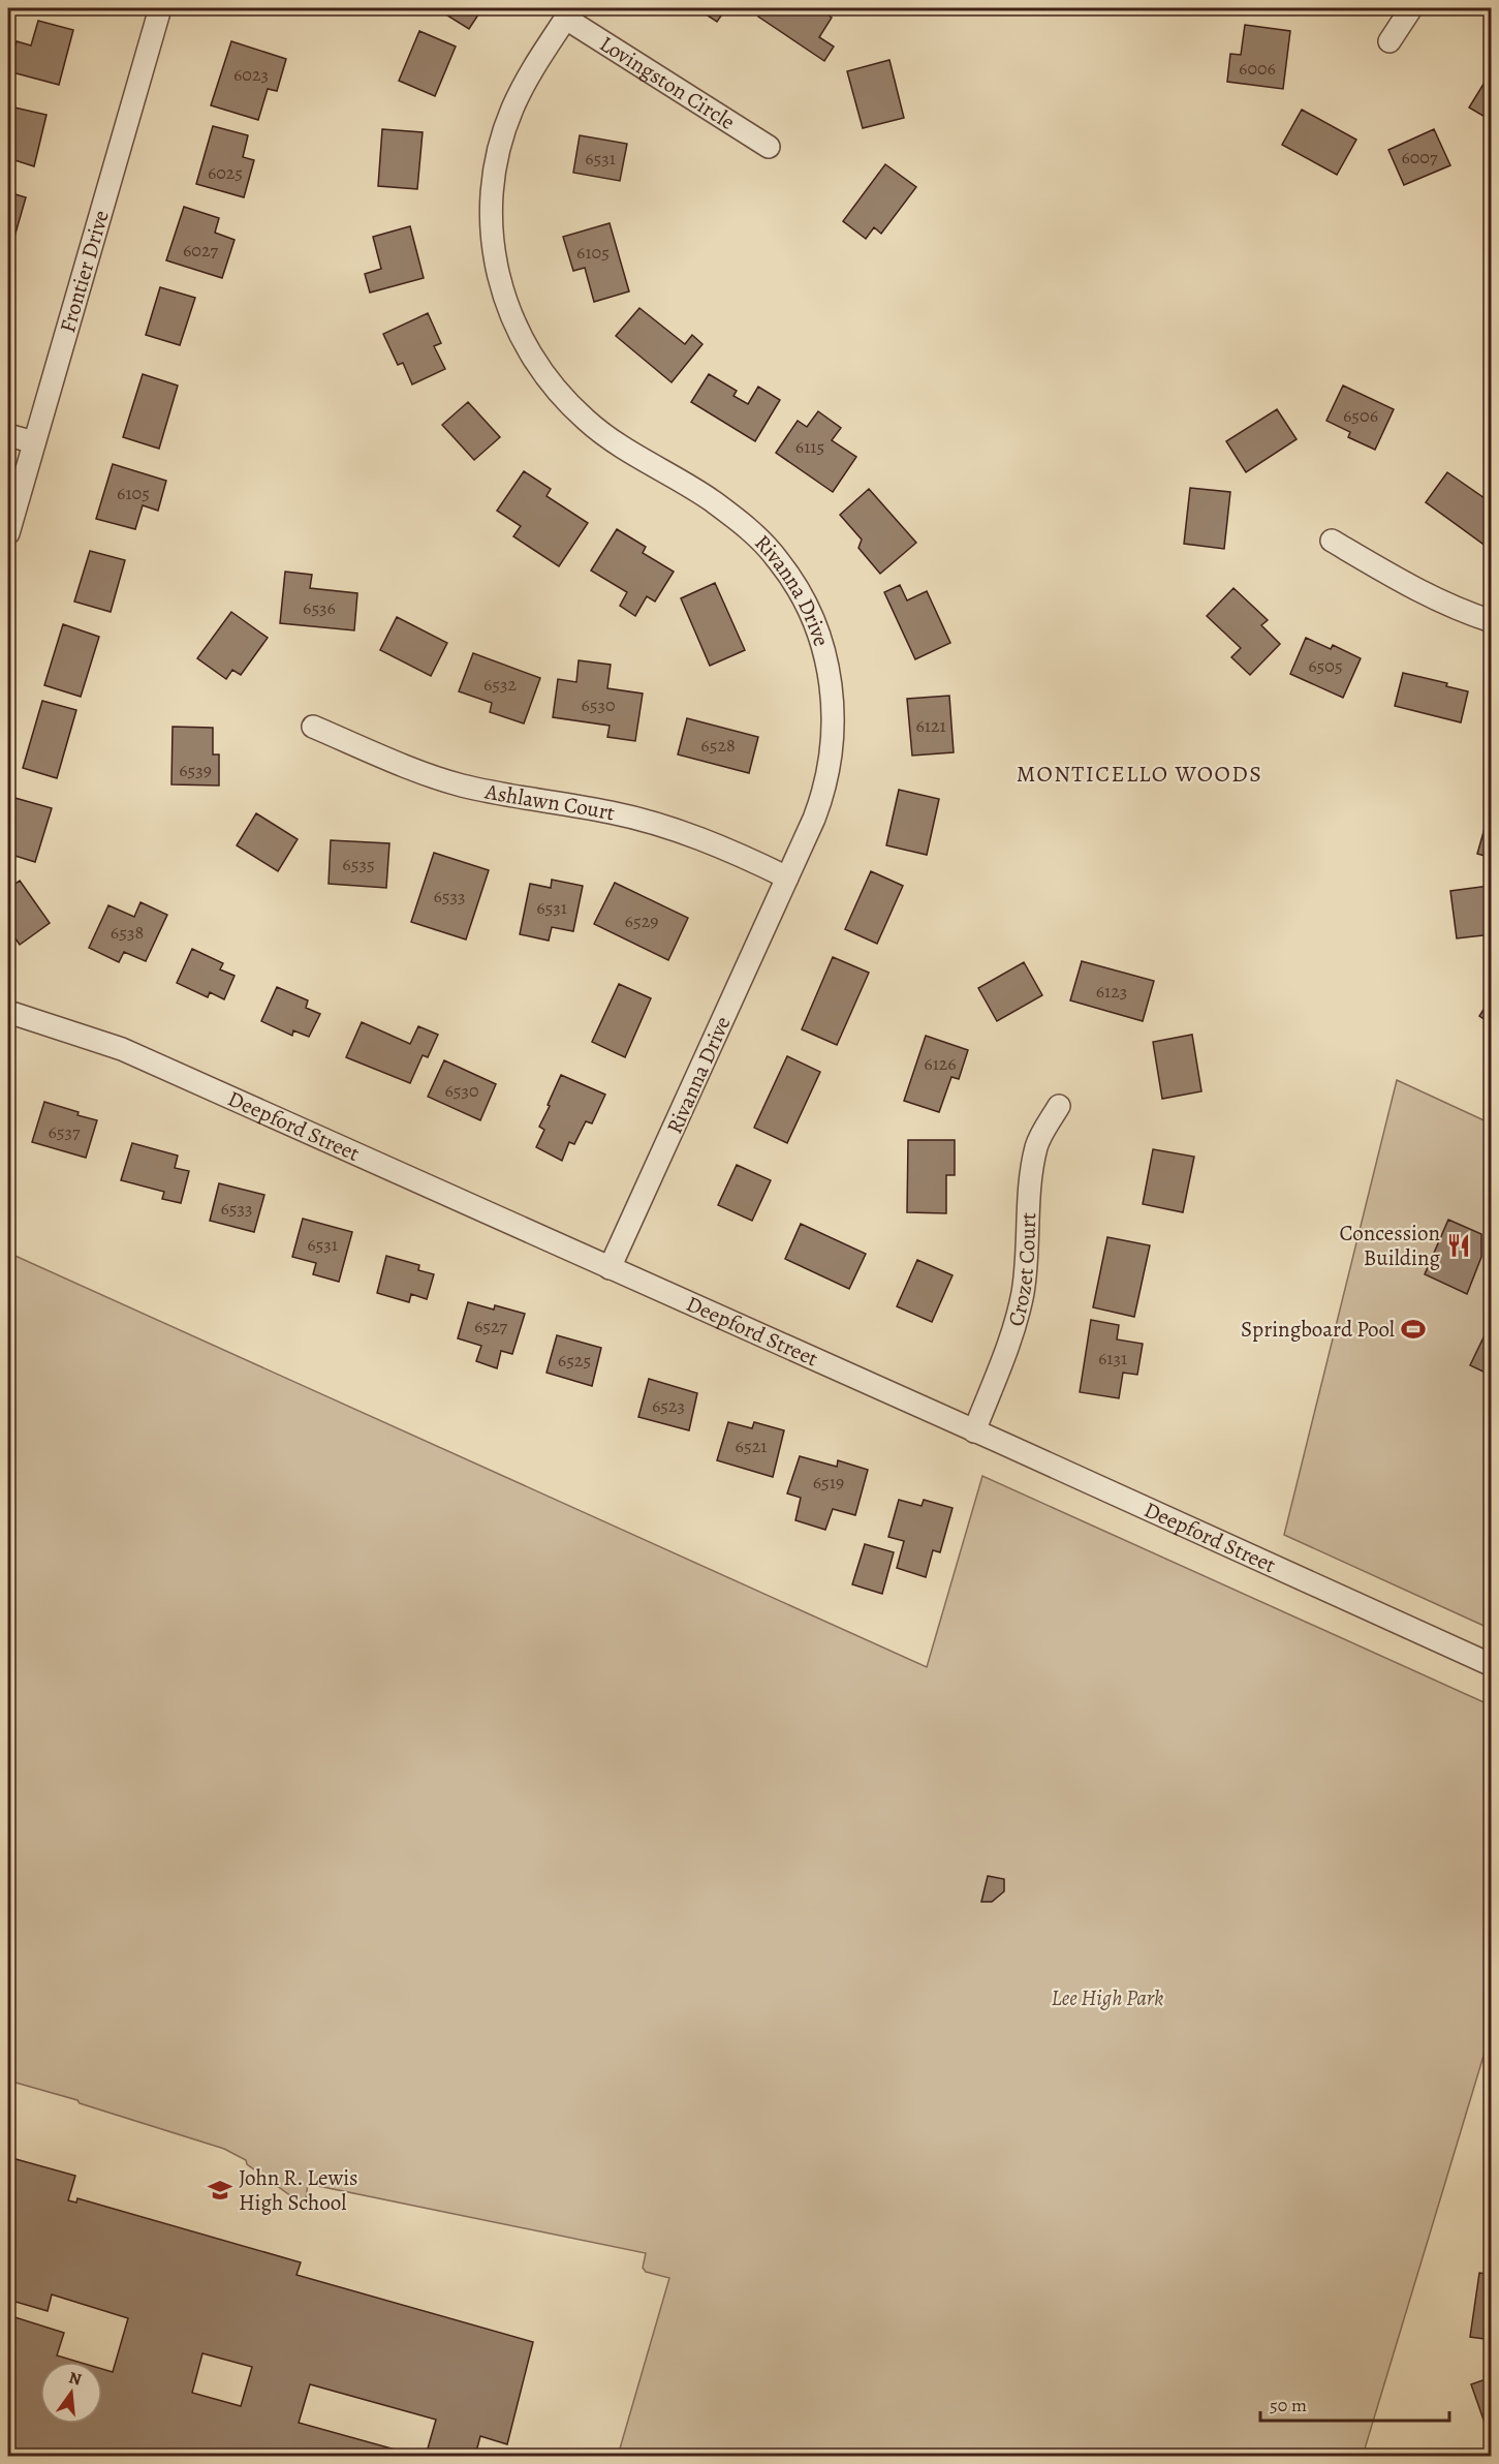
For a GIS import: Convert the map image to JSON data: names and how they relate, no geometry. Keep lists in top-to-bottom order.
{
  "streets": {
    "street": [
      "Lovingston Circle",
      "Frontier Drive",
      "Rivanna Drive",
      "Ashlawn Court",
      "Deepford Street",
      "Crozet Court"
    ]
  },
  "crossings": [
    ["Lovingston Circle", "Rivanna Drive"],
    ["Rivanna Drive", "Ashlawn Court"],
    ["Rivanna Drive", "Deepford Street"],
    ["Deepford Street", "Crozet Court"]
  ],
  "districts": ["MONTICELLO WOODS"],
  "parks": ["Lee High Park"],
  "places": {
    "restaurant": ["Concession Building"],
    "sports": ["Springboard Pool"],
    "school or university": ["John R. Lewis High School"]
  },
  "house_numbers": [
    "6006",
    "6023",
    "6007",
    "6531",
    "6025",
    "6027",
    "6105",
    "6506",
    "6115",
    "6105",
    "6536",
    "6505",
    "6532",
    "6530",
    "6121",
    "6528",
    "6539",
    "6535",
    "6533",
    "6531",
    "6529",
    "6538",
    "6123",
    "6126",
    "6530",
    "6537",
    "6533",
    "6531",
    "6527",
    "6131",
    "6525",
    "6523",
    "6521",
    "6519"
  ],
  "scale_bar": "50 m",
  "north": "top"
}
